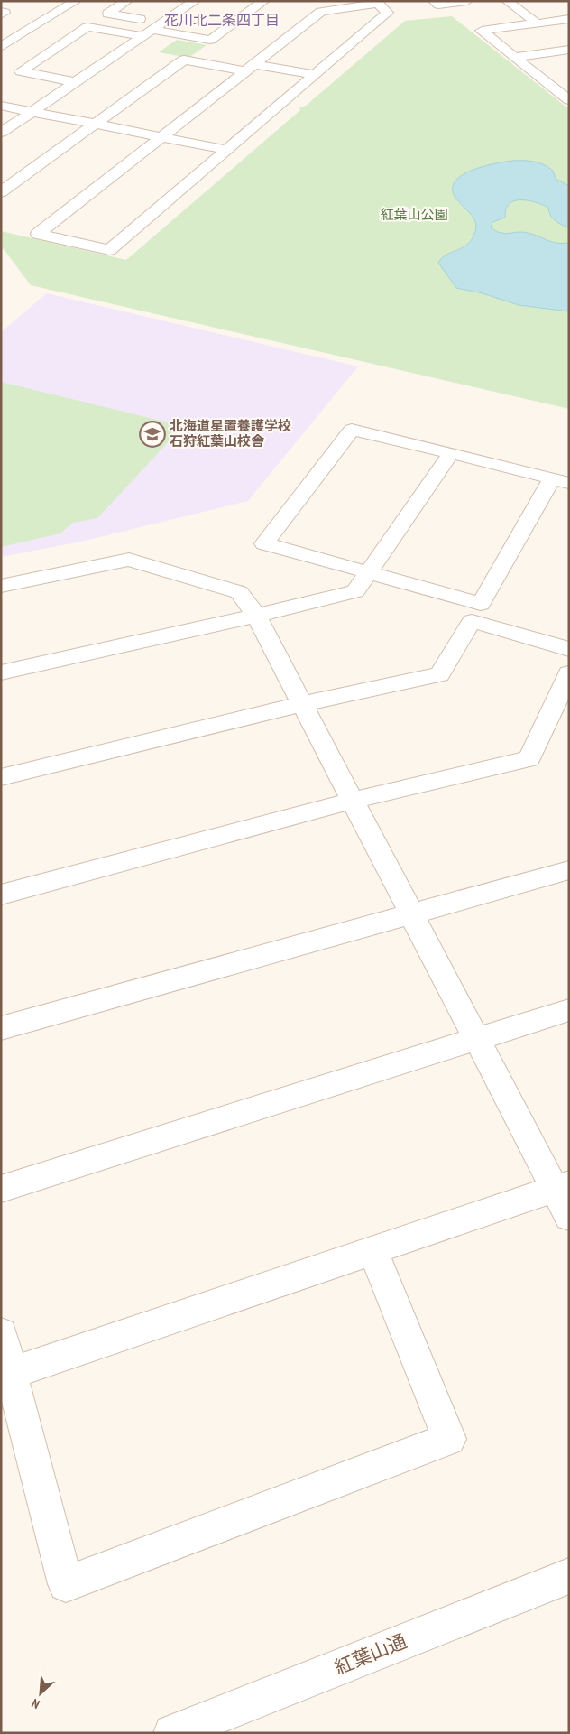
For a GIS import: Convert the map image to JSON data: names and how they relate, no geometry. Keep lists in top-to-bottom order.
{
  "streets": {
    "street": ["紅葉山通"]
  },
  "districts": ["花川北二条四丁目"],
  "parks": ["紅葉山公園"],
  "places": {
    "school or university": ["北海道星置養護学校 石狩紅葉山校舎"]
  },
  "north": "bottom left"
}
